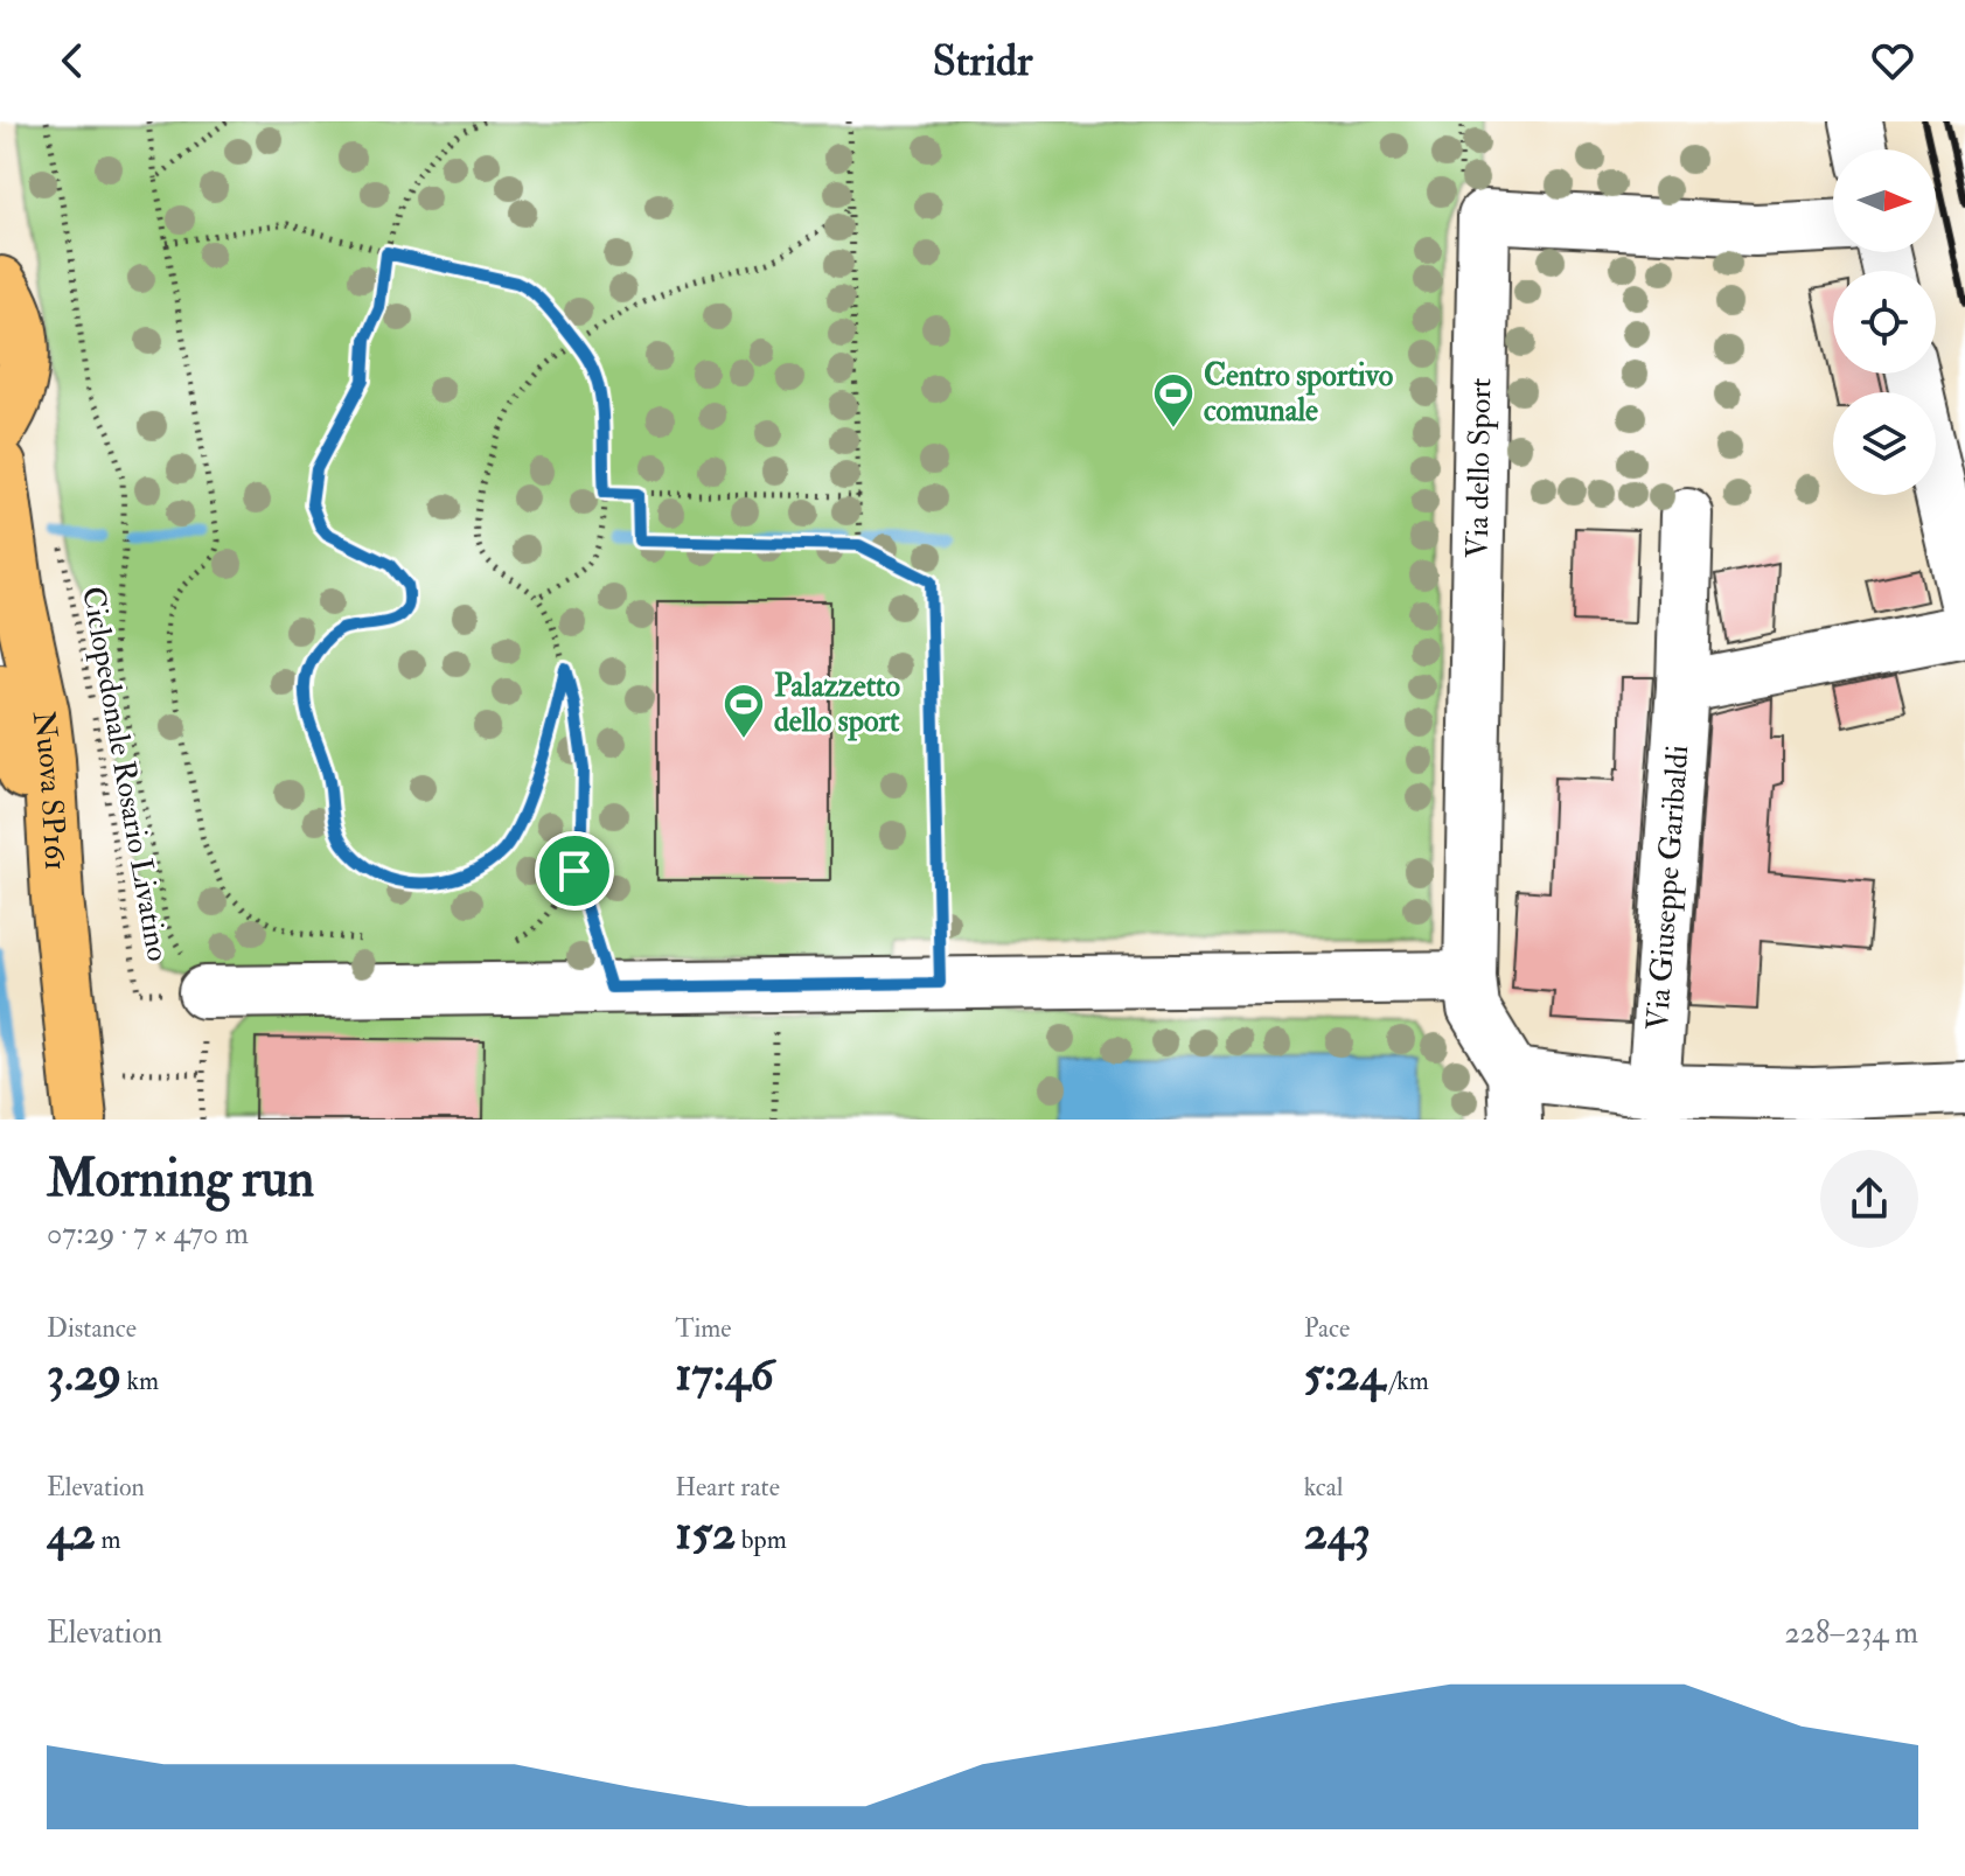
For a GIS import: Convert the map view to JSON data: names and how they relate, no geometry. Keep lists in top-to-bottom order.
{
  "streets": {
    "main road": ["Nuova SP161"],
    "street": ["Via dello Sport", "Via Giuseppe Garibaldi"],
    "path": ["Ciclopedonale Rosario Livatino"]
  },
  "places": {
    "sports": ["Centro sportivo comunale", "Palazzetto dello sport"]
  },
  "north": "right",
  "page": {
    "header": "Stridr",
    "heading": ["Morning run", "07:29 · 7 × 470 m"],
    "stats": [
      ["Distance", "3.29 km"],
      ["Time", "17:46"],
      ["Pace", "5:24 /km"],
      ["Elevation", "42 m"],
      ["Heart rate", "152 bpm"],
      ["kcal", "243"]
    ],
    "chart": ["Elevation", "228–234 m"]
  }
}
